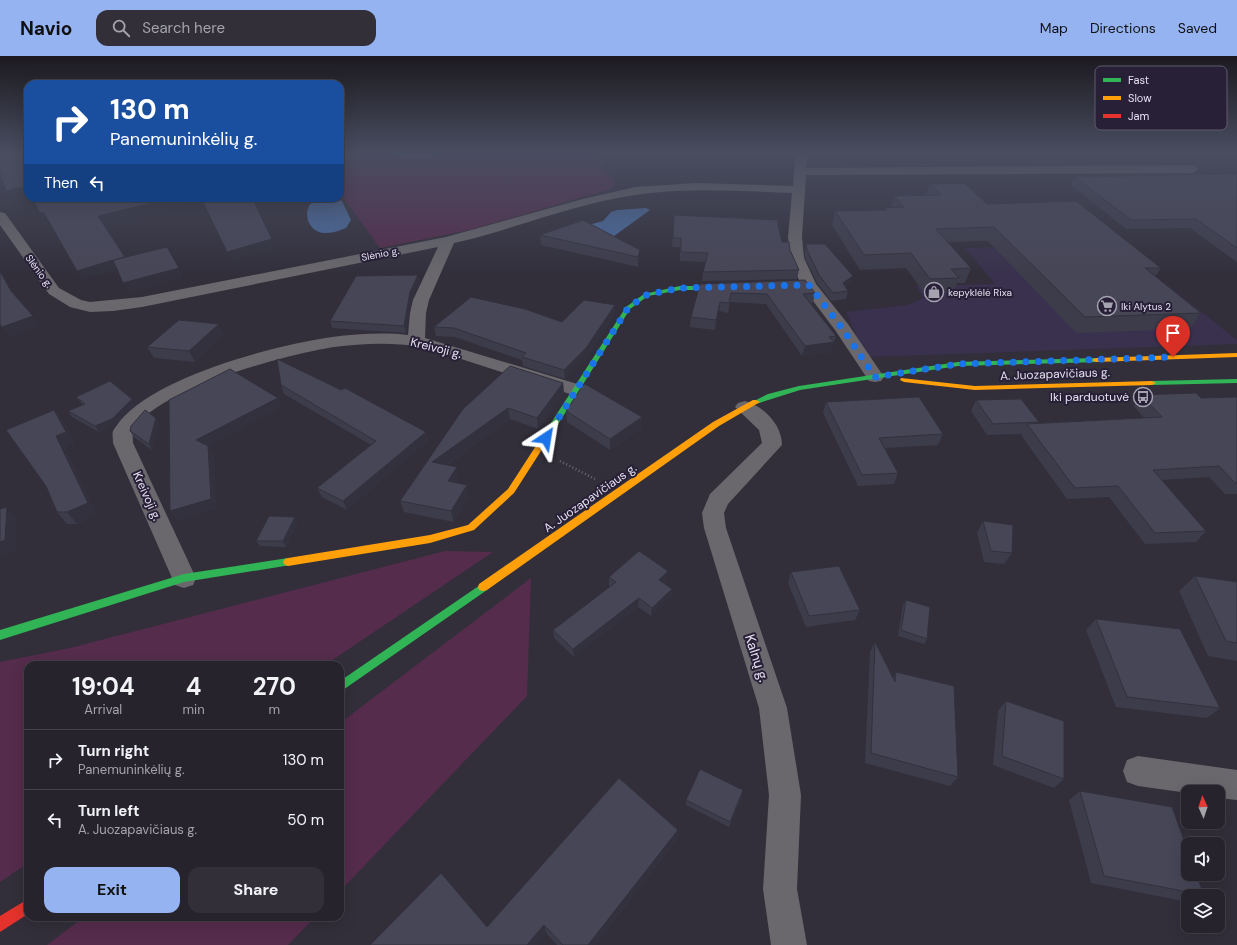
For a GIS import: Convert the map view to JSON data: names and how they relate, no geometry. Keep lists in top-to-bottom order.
{
  "streets": {
    "main road": ["A. Juozapavičiaus g."],
    "street": ["Slėnio g.", "Kreivoji g.", "Kalnų g."]
  },
  "crossings": [
    ["A. Juozapavičiaus g.", "Kalnų g."]
  ],
  "places": {
    "shop": ["kepyklėlė Rixa"],
    "supermarket": ["Iki Alytus 2"],
    "bus stop": ["Iki parduotuvė"]
  },
  "legend": ["Fast", "Slow", "Jam"],
  "north": "top",
  "page": {
    "header": "Navio",
    "search": "Search here",
    "nav": ["Map", "Directions", "Saved"],
    "turn": ["130 m", "Panemuninkėlių g."],
    "then": "Then",
    "eta": [
      "19:04",
      "Arrival",
      "4",
      "min",
      "270",
      "m"
    ],
    "list": [
      {
        "name": "Turn right",
        "note": "Panemuninkėlių g.",
        "value": "130 m"
      },
      {
        "name": "Turn left",
        "note": "A. Juozapavičiaus g.",
        "value": "50 m"
      }
    ],
    "buttons": ["Exit", "Share"]
  }
}
